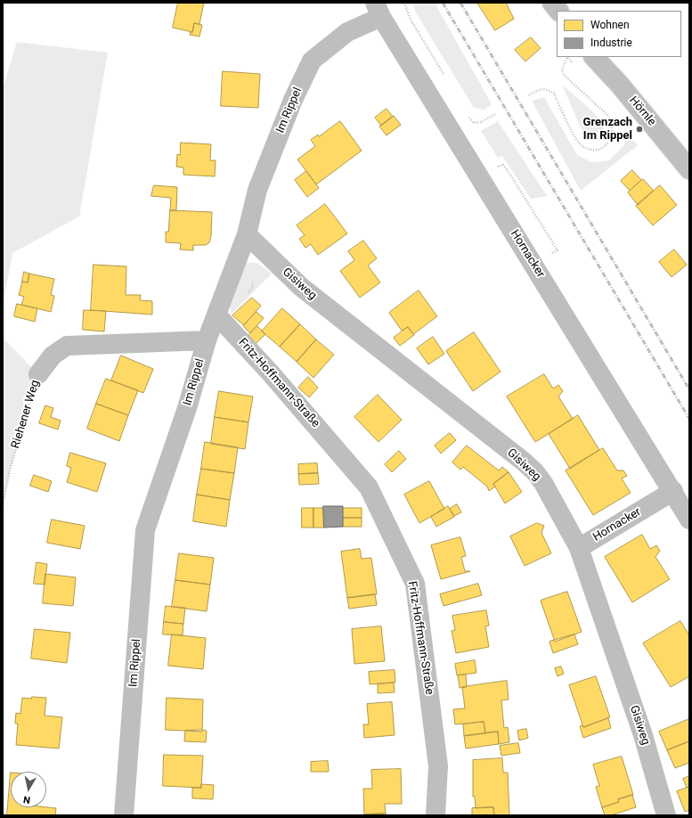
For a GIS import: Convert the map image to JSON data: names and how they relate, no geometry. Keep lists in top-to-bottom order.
{
  "streets": {
    "street": [
      "Im Rippel",
      "Hörnle",
      "Hornacker",
      "Gisiweg",
      "Fritz-Hoffmann-Straße",
      "Riehener Weg"
    ]
  },
  "crossings": [
    ["Im Rippel", "Hornacker"],
    ["Im Rippel", "Gisiweg"],
    ["Im Rippel", "Fritz-Hoffmann-Straße"],
    ["Im Rippel", "Riehener Weg"],
    ["Hornacker", "Gisiweg"]
  ],
  "places": ["Grenzach Im Rippel"],
  "legend": ["Wohnen", "Industrie"],
  "north": "bottom"
}
